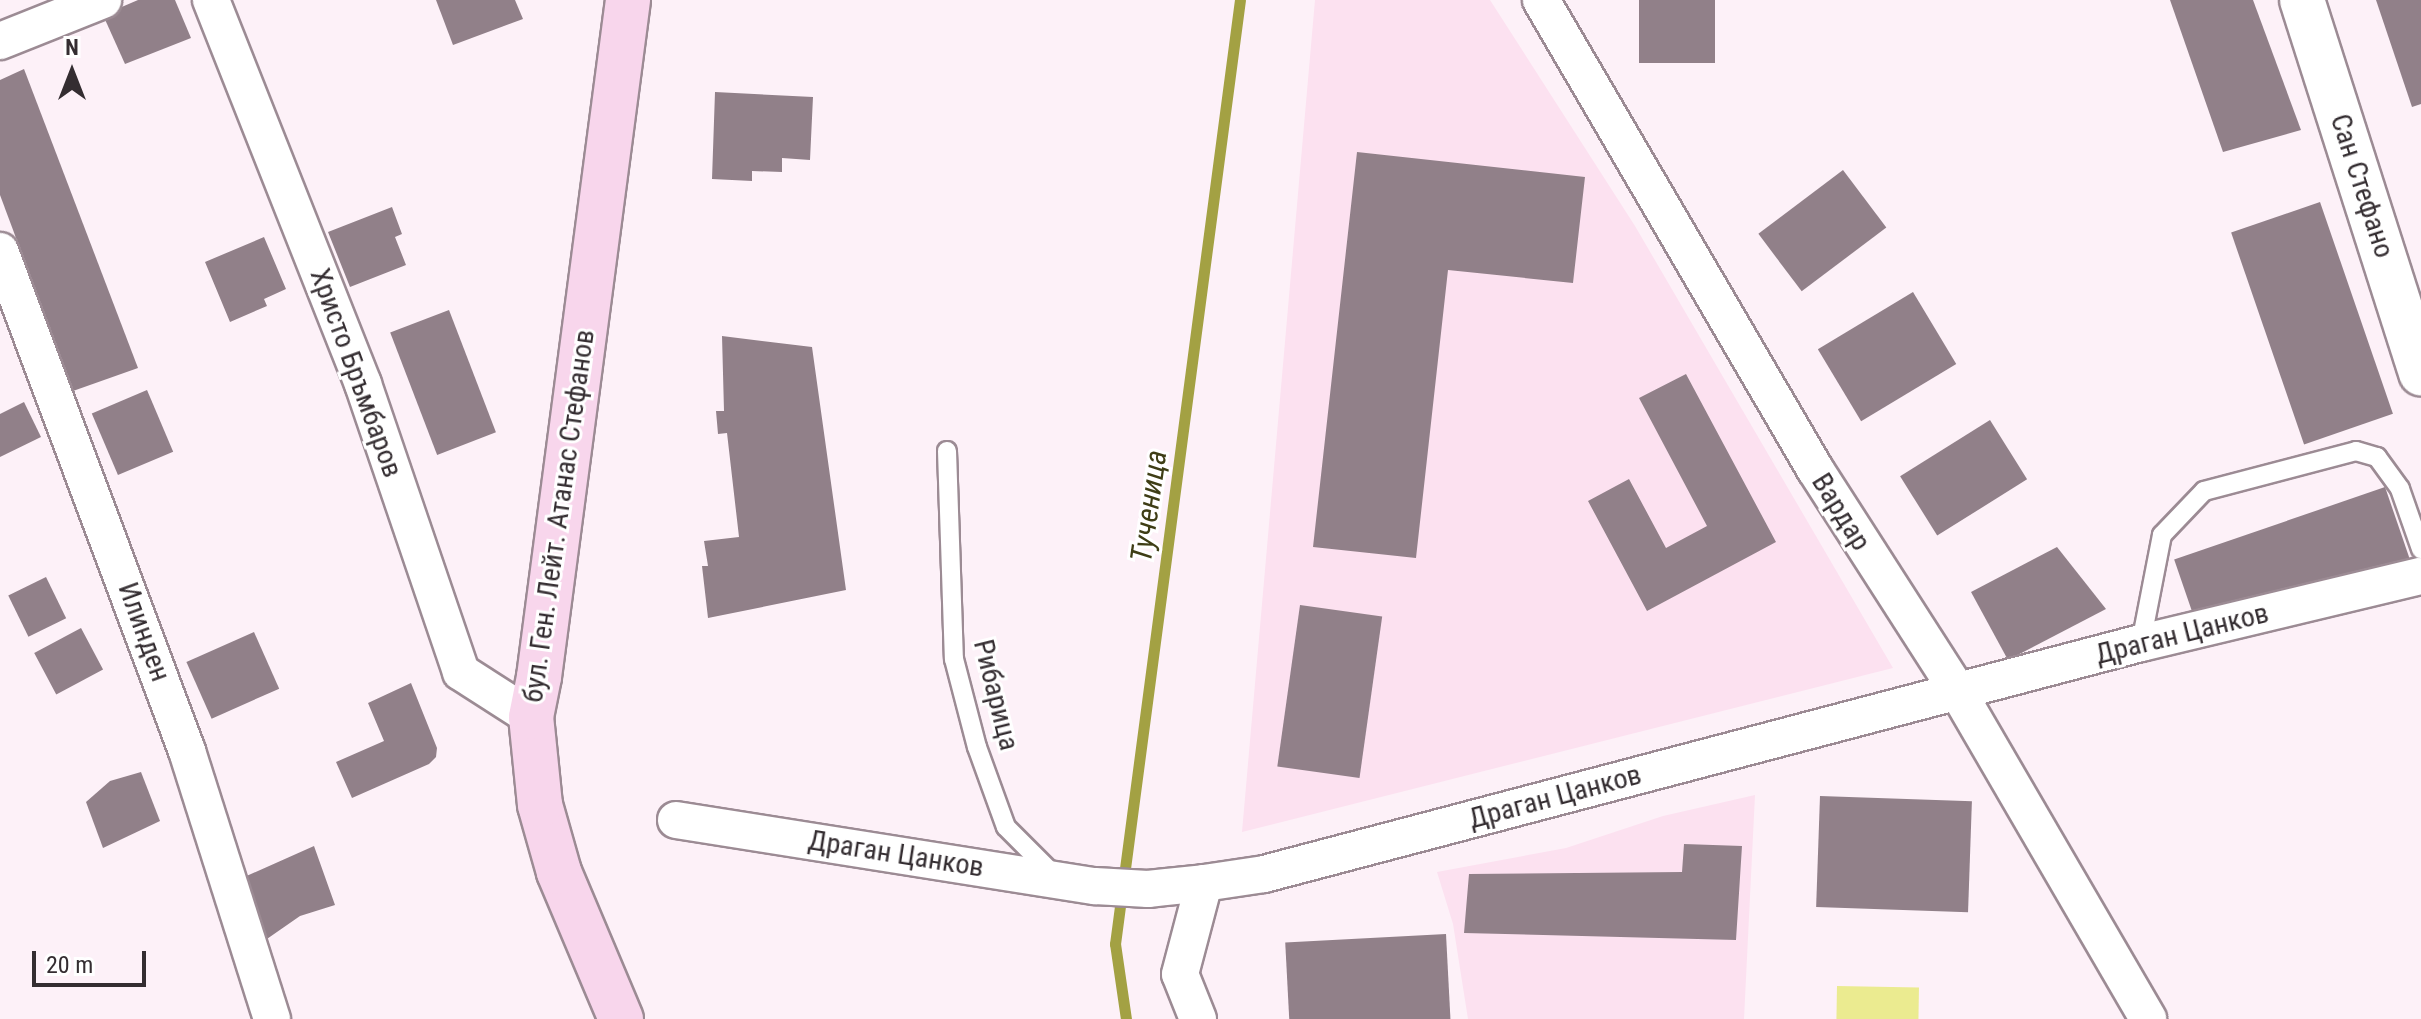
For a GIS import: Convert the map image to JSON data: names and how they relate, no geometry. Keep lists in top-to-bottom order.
{
  "streets": {
    "main road": ["бул. Ген. Лейт. Атанас Стефанов"],
    "street": [
      "Сан Стефано",
      "Христо Бръмбаров",
      "Вардар",
      "Илинден",
      "Драган Цанков"
    ],
    "lane": ["Рибарица"]
  },
  "crossings": [
    ["Христо Бръмбаров", "бул. Ген. Лейт. Атанас Стефанов"],
    ["Вардар", "Драган Цанков"],
    ["Драган Цанков", "Рибарица"]
  ],
  "water": ["Тученица"],
  "scale_bar": "20 m",
  "north": "top"
}
